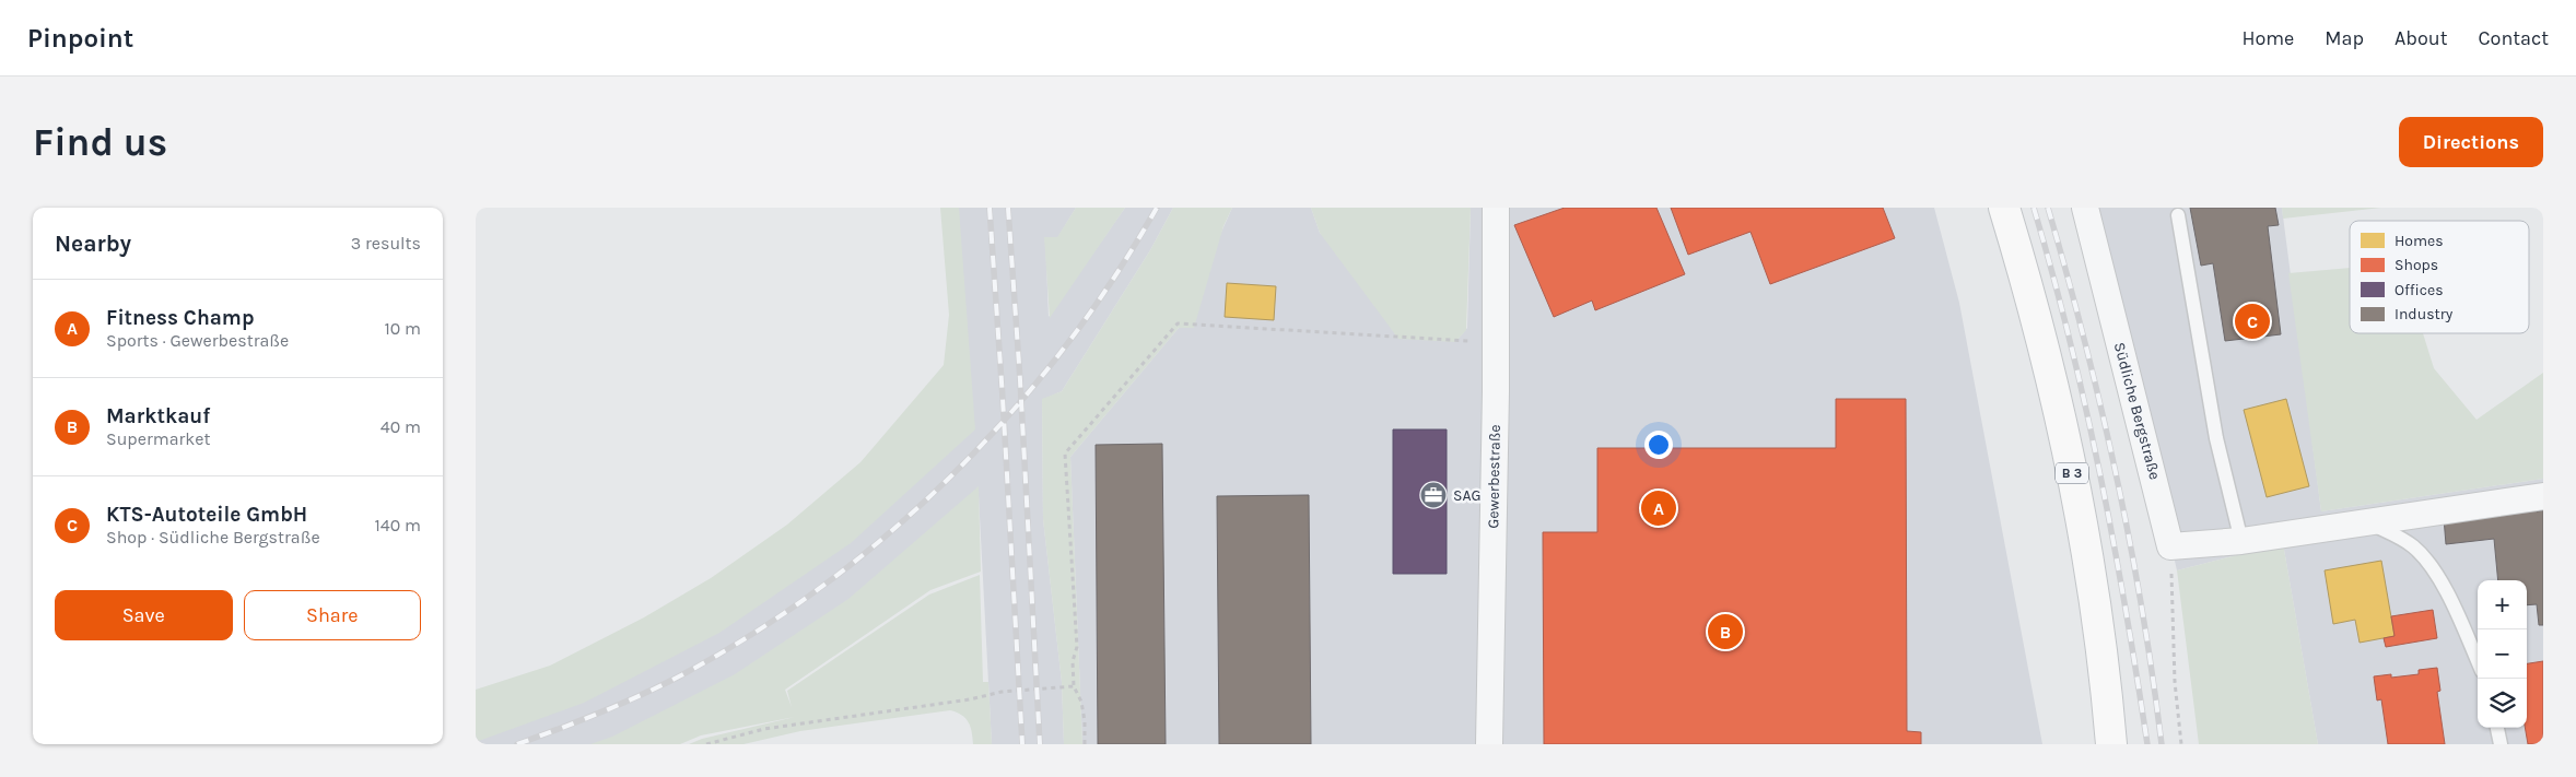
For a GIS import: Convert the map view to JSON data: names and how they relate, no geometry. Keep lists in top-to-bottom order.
{
  "streets": {
    "main road": ["B 3"],
    "street": ["Südliche Bergstraße", "Gewerbestraße"]
  },
  "places": {
    "office": ["SAG"]
  },
  "legend": [
    "Homes",
    "Shops",
    "Offices",
    "Industry"
  ],
  "page": {
    "header": "Pinpoint",
    "nav": [
      "Home",
      "Map",
      "About",
      "Contact"
    ],
    "buttons": [
      "Directions",
      ["Save", "Share"]
    ],
    "title": "Find us",
    "heading": ["Nearby", "3 results"],
    "list": [
      {
        "mark": "A",
        "name": "Fitness Champ",
        "note": "Sports · Gewerbestraße",
        "value": "10 m"
      },
      {
        "mark": "B",
        "name": "Marktkauf",
        "note": "Supermarket",
        "value": "40 m"
      },
      {
        "mark": "C",
        "name": "KTS-Autoteile GmbH",
        "note": "Shop · Südliche Bergstraße",
        "value": "140 m"
      }
    ],
    "pins": ["C", "A", "B"],
    "map_buttons": ["+", "−"]
  }
}
